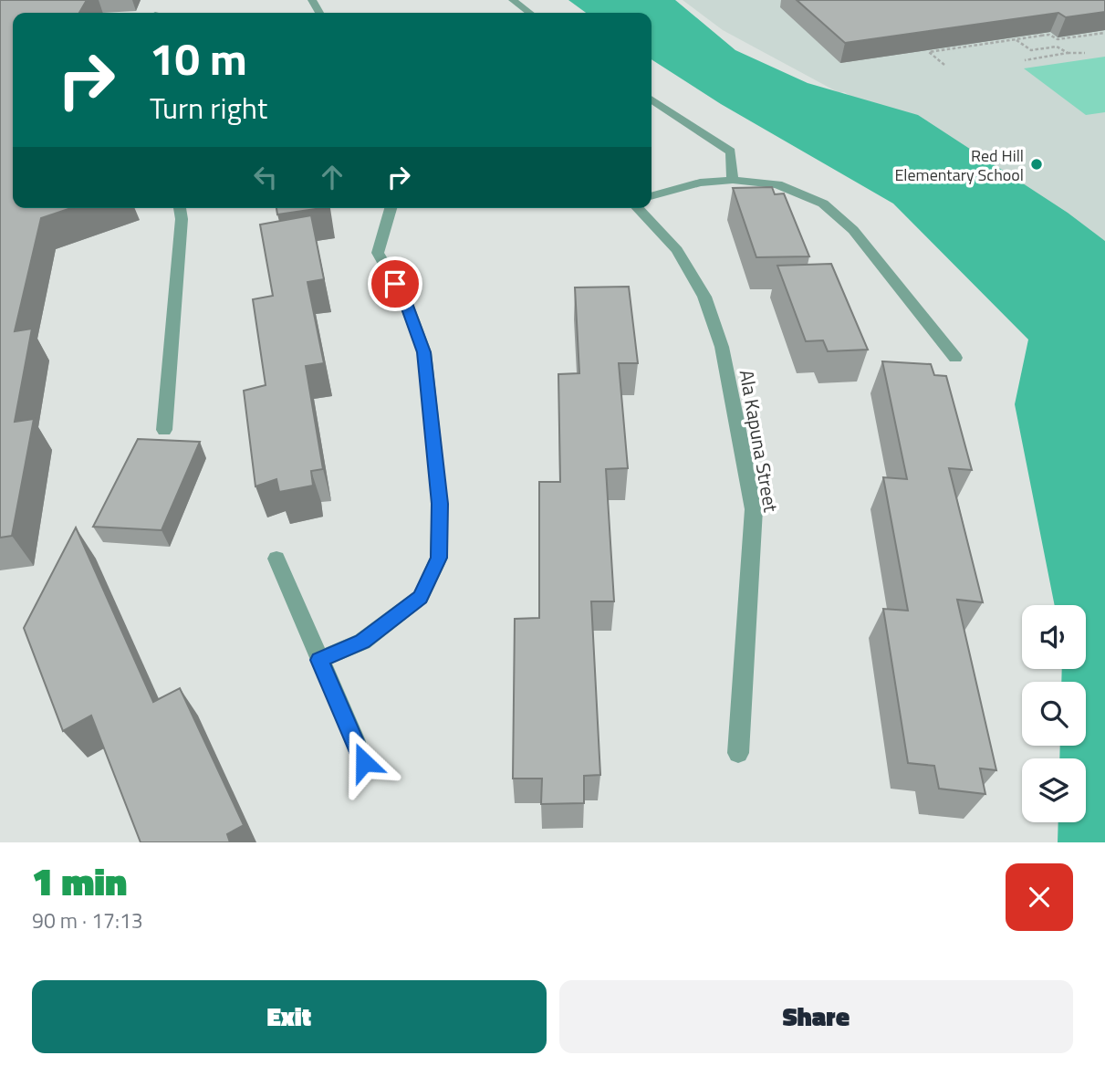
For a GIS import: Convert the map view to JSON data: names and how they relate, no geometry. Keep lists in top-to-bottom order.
{
  "streets": {
    "street": ["Ala Kapuna Street"]
  },
  "places": ["Red Hill Elementary School"],
  "page": {
    "turn": ["10 m", "Turn right"],
    "heading": ["1 min", "90 m · 17:13"],
    "buttons": ["Exit", "Share"]
  }
}
